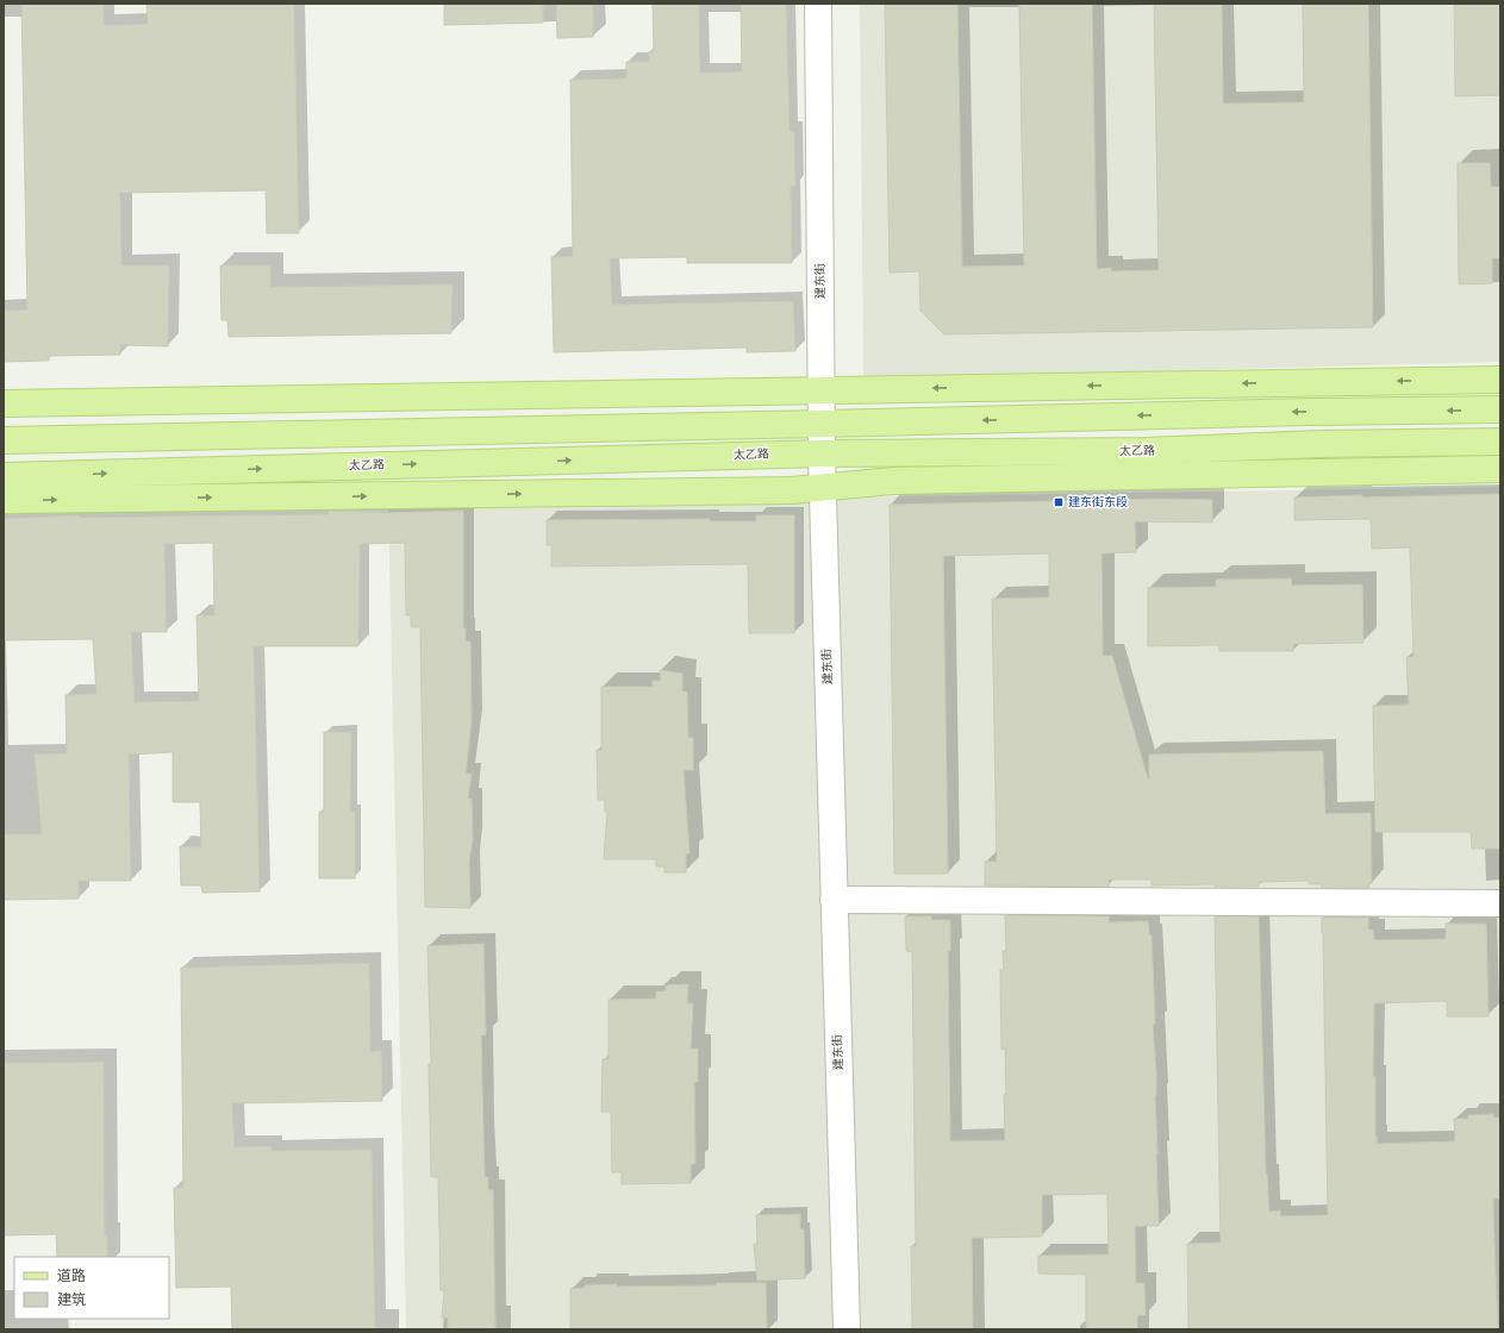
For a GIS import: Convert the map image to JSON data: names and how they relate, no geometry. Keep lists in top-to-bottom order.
{
  "streets": {
    "main road": ["太乙路"],
    "street": ["建东街"]
  },
  "crossings": [
    ["建东街", "太乙路"]
  ],
  "places": {
    "transit": ["建东街东段"]
  },
  "legend": ["道路", "建筑"]
}
